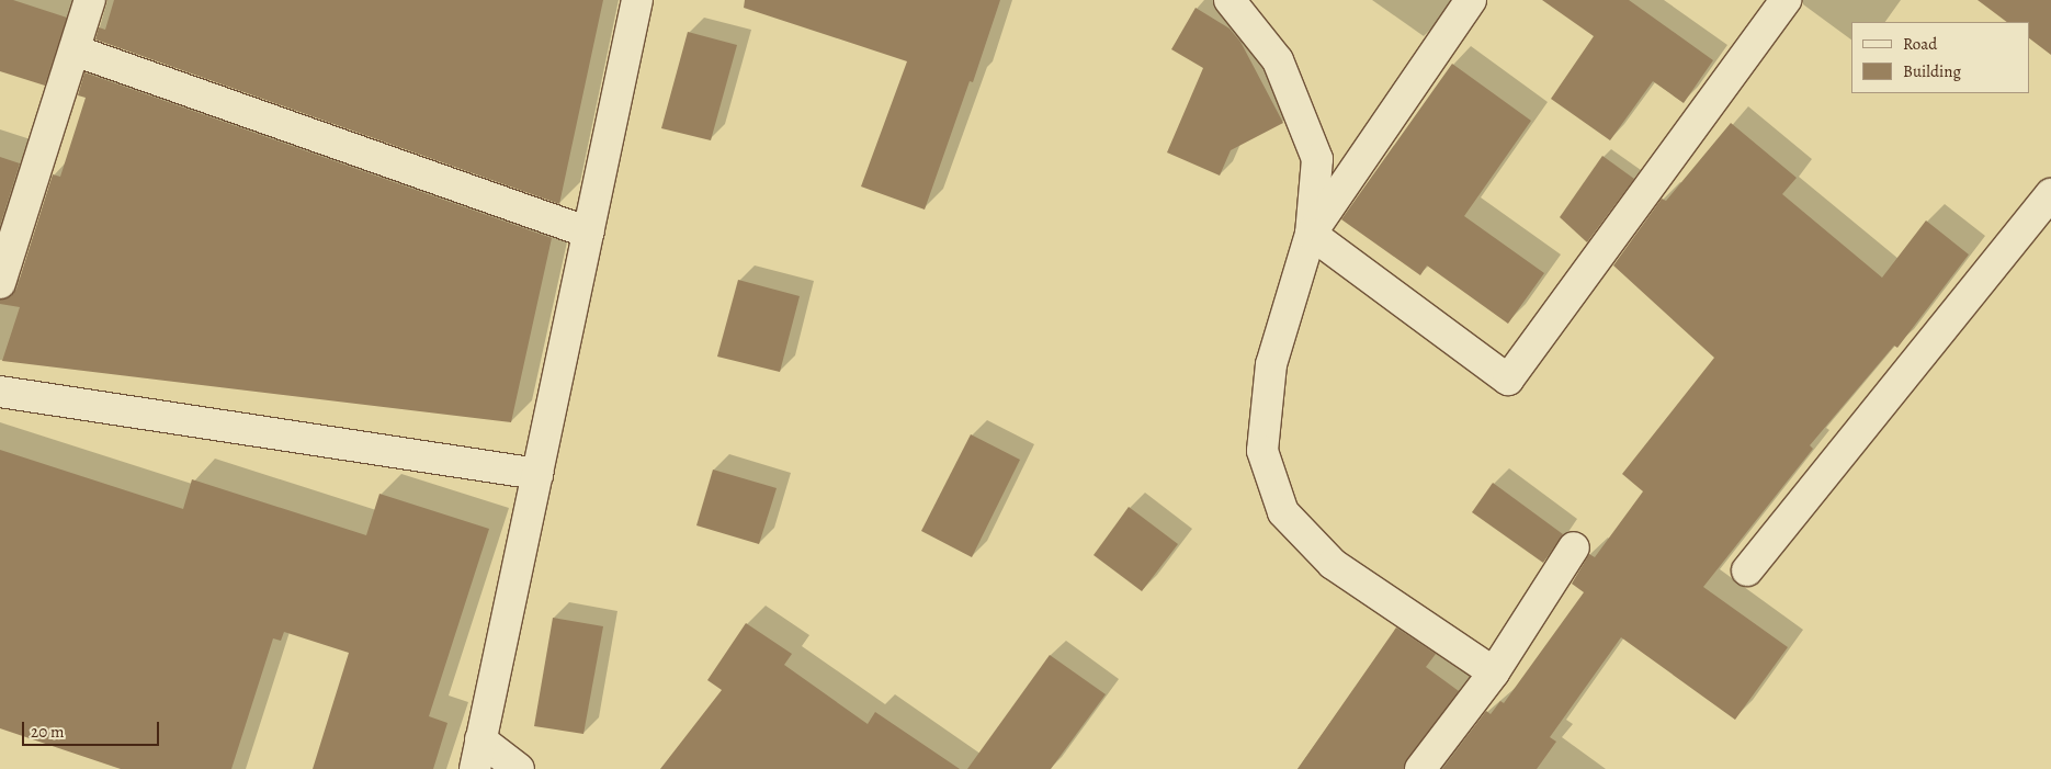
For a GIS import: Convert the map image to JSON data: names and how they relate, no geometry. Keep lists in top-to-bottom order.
{
  "legend": ["Road", "Building"],
  "scale_bar": "20 m"
}
